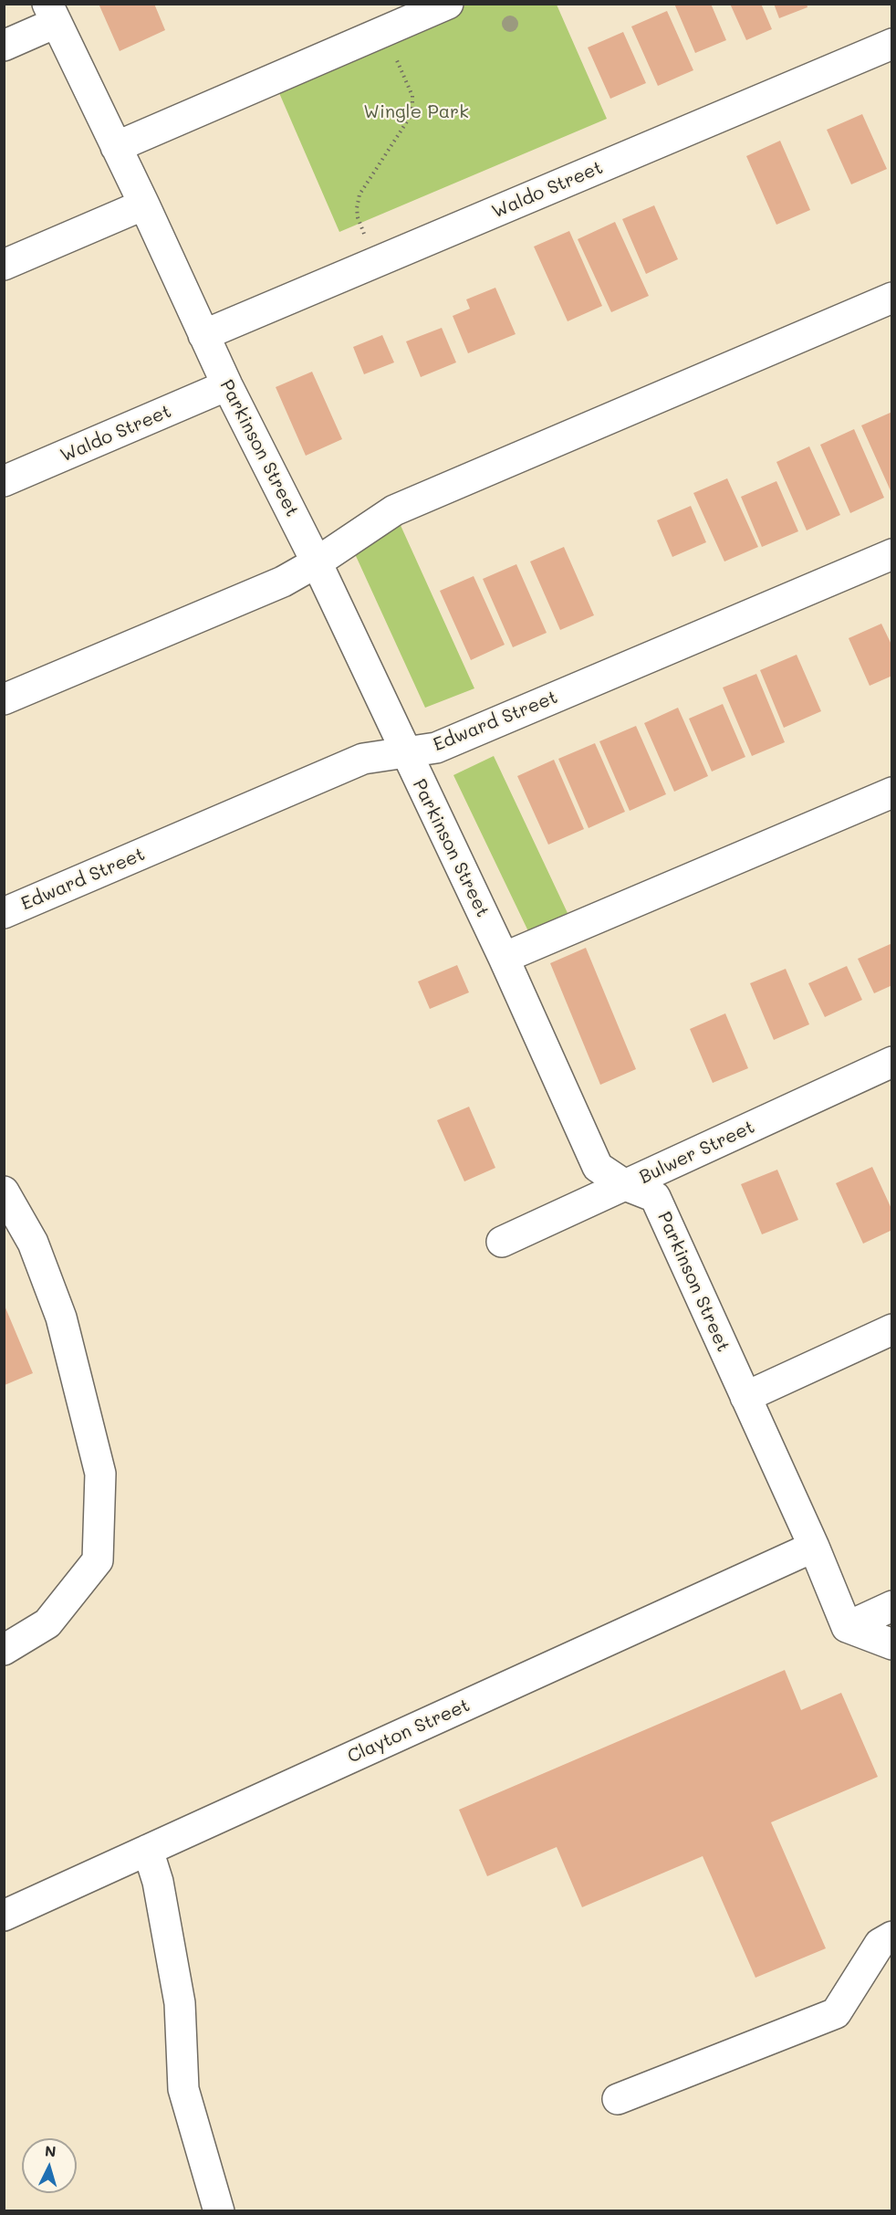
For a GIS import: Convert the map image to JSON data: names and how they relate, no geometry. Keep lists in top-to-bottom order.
{
  "streets": {
    "street": [
      "Waldo Street",
      "Parkinson Street",
      "Edward Street",
      "Bulwer Street",
      "Clayton Street"
    ]
  },
  "crossings": [
    ["Waldo Street", "Parkinson Street"],
    ["Parkinson Street", "Edward Street"],
    ["Parkinson Street", "Bulwer Street"],
    ["Parkinson Street", "Clayton Street"]
  ],
  "parks": ["Wingle Park"],
  "north": "top"
}
